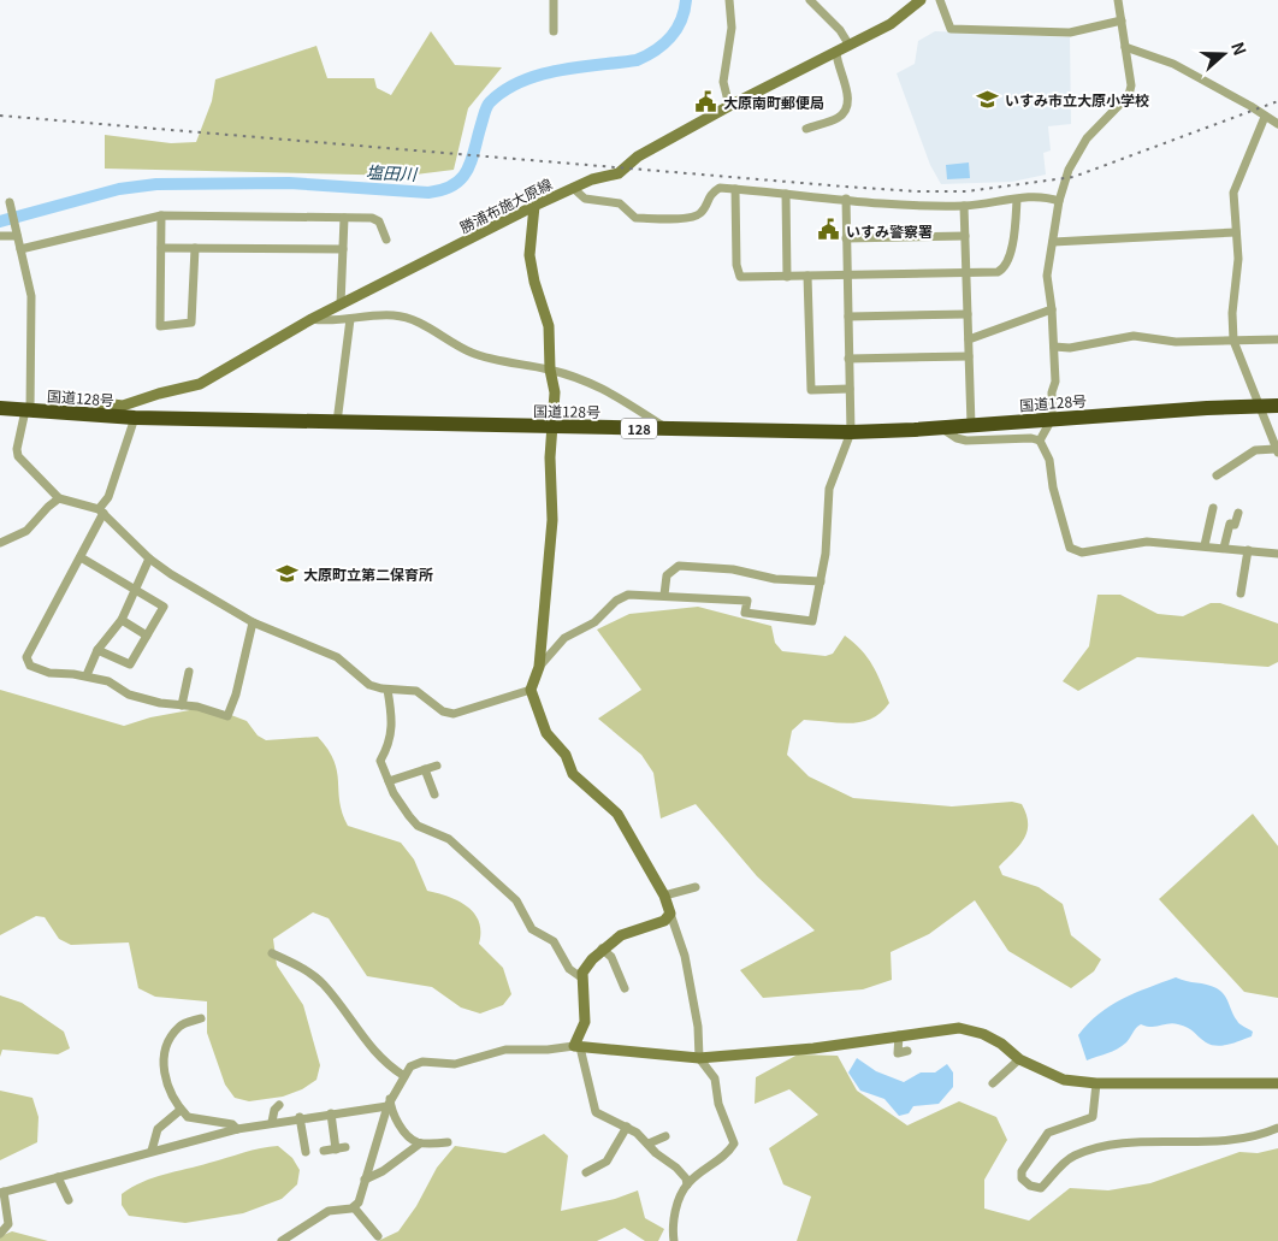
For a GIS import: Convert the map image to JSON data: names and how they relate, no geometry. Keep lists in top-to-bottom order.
{
  "streets": {
    "highway": ["国道128号", "128"],
    "street": ["勝浦布施大原線"]
  },
  "crossings": [
    ["勝浦布施大原線", "国道128号"]
  ],
  "water": ["塩田川"],
  "places": {
    "school or university": ["いすみ市立大原小学校", "大原町立第二保育所"],
    "public building": ["大原南町郵便局", "いすみ警察署"]
  },
  "north": "right"
}
